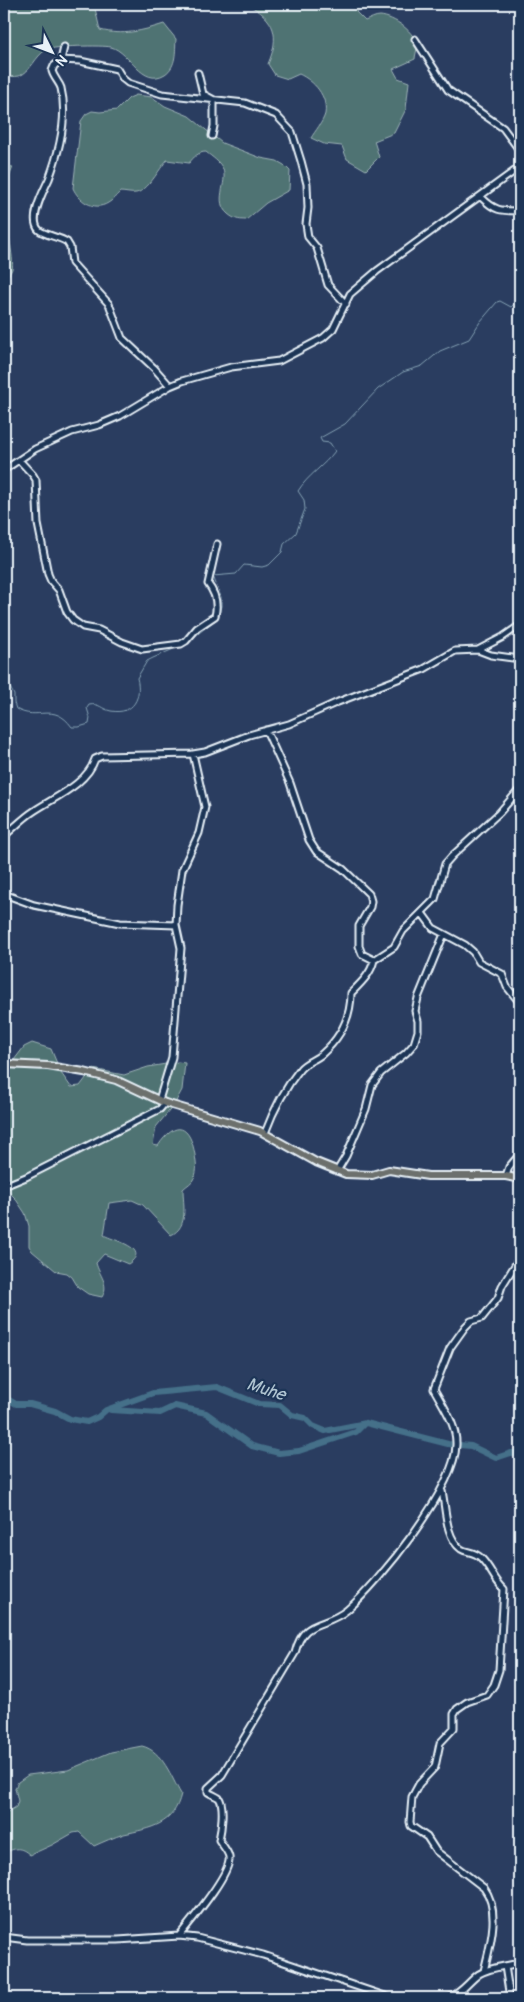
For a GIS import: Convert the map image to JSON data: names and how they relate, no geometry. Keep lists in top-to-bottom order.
{
  "water": ["Muhe"],
  "north": "bottom right"
}
